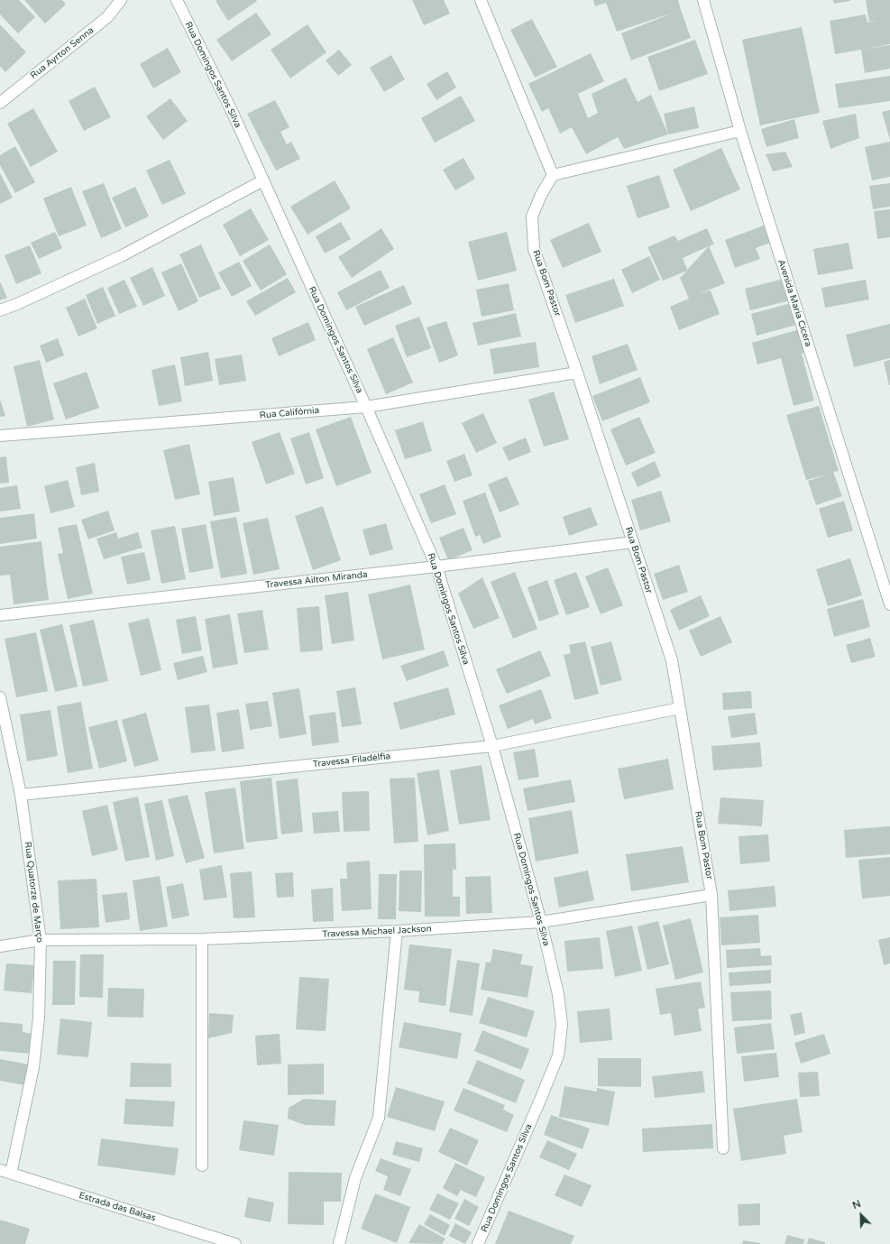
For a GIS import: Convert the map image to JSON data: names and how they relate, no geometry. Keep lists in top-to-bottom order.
{
  "streets": {
    "street": [
      "Rua Ayrton Senna",
      "Rua Domingos Santos Silva",
      "Rua Bom Pastor",
      "Avenida Maria Cicera",
      "Rua Califórnia",
      "Travessa Ailton Miranda",
      "Travessa Filadélfia",
      "Rua Quatorze de Março",
      "Travessa Michael Jackson",
      "Estrada das Balsas"
    ]
  },
  "crossings": [
    ["Rua Domingos Santos Silva", "Rua Califórnia"],
    ["Rua Domingos Santos Silva", "Travessa Ailton Miranda"],
    ["Rua Domingos Santos Silva", "Travessa Filadélfia"],
    ["Rua Domingos Santos Silva", "Travessa Michael Jackson"],
    ["Rua Bom Pastor", "Rua Califórnia"],
    ["Rua Bom Pastor", "Travessa Ailton Miranda"],
    ["Rua Bom Pastor", "Travessa Filadélfia"],
    ["Rua Bom Pastor", "Travessa Michael Jackson"],
    ["Travessa Filadélfia", "Rua Quatorze de Março"],
    ["Rua Quatorze de Março", "Travessa Michael Jackson"],
    ["Rua Quatorze de Março", "Estrada das Balsas"]
  ],
  "north": "top left"
}
